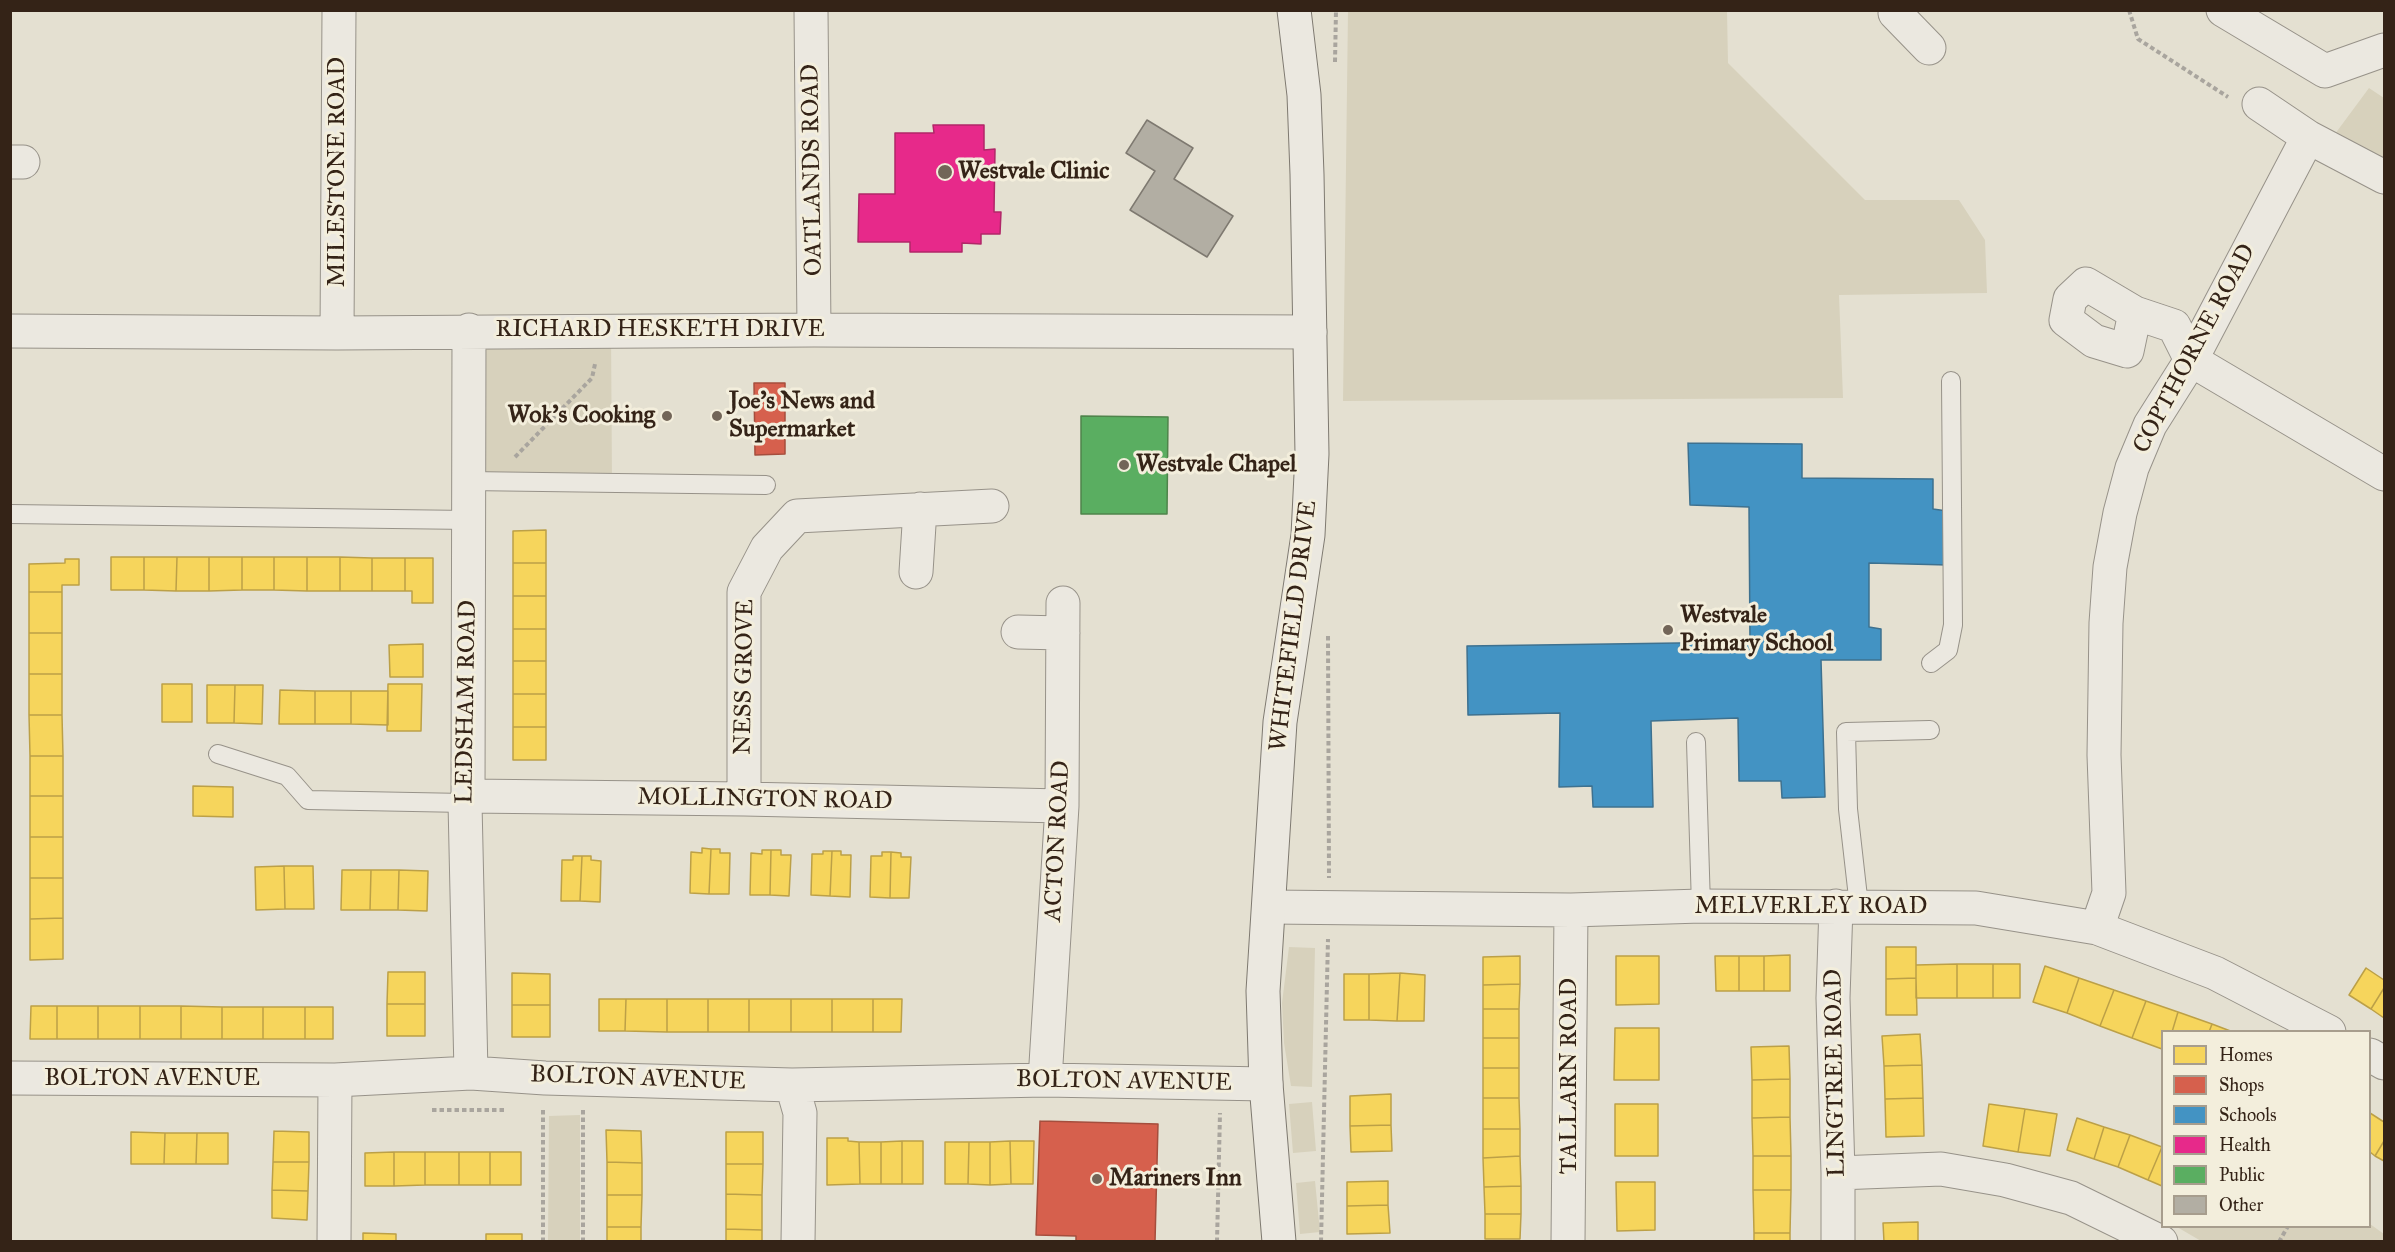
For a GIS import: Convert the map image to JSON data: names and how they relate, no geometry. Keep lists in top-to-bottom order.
{
  "streets": {
    "street": [
      "OATLANDS ROAD",
      "MILESTONE ROAD",
      "RICHARD HESKETH DRIVE",
      "COPTHORNE ROAD",
      "WHITEFIELD DRIVE",
      "NESS GROVE",
      "LEDSHAM ROAD",
      "MOLLINGTON ROAD",
      "ACTON ROAD",
      "MELVERLEY ROAD",
      "LINGTREE ROAD",
      "TALLARN ROAD",
      "BOLTON AVENUE"
    ]
  },
  "crossings": [
    ["OATLANDS ROAD", "RICHARD HESKETH DRIVE"],
    ["MILESTONE ROAD", "RICHARD HESKETH DRIVE"],
    ["RICHARD HESKETH DRIVE", "WHITEFIELD DRIVE"],
    ["RICHARD HESKETH DRIVE", "LEDSHAM ROAD"],
    ["COPTHORNE ROAD", "MELVERLEY ROAD"],
    ["WHITEFIELD DRIVE", "MELVERLEY ROAD"],
    ["WHITEFIELD DRIVE", "BOLTON AVENUE"],
    ["NESS GROVE", "MOLLINGTON ROAD"],
    ["LEDSHAM ROAD", "MOLLINGTON ROAD"],
    ["LEDSHAM ROAD", "BOLTON AVENUE"],
    ["MOLLINGTON ROAD", "ACTON ROAD"],
    ["ACTON ROAD", "BOLTON AVENUE"],
    ["MELVERLEY ROAD", "LINGTREE ROAD"],
    ["MELVERLEY ROAD", "TALLARN ROAD"]
  ],
  "places": [
    "Westvale Clinic",
    "Wok's Cooking",
    "Joe's News and Supermarket",
    "Westvale Chapel",
    "Westvale Primary School",
    "Mariners Inn"
  ],
  "legend": [
    "Homes",
    "Shops",
    "Schools",
    "Health",
    "Public",
    "Other"
  ]
}
